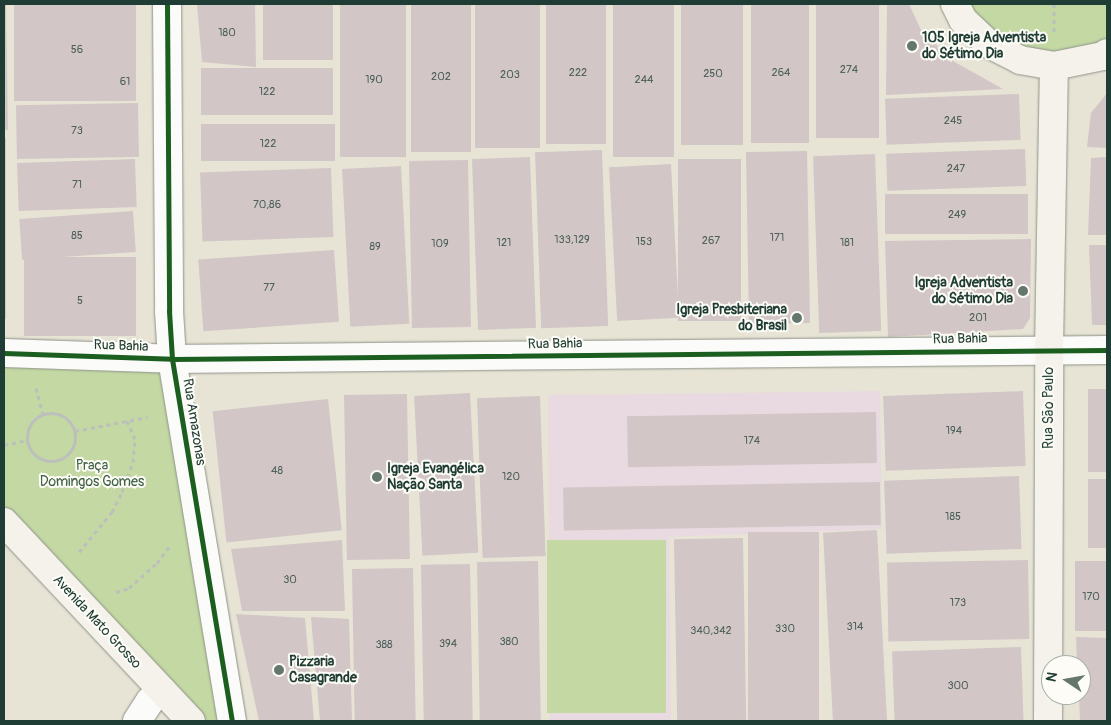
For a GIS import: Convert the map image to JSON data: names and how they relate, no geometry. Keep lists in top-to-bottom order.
{
  "streets": {
    "street": [
      "Rua Bahia",
      "Rua São Paulo",
      "Rua Amazonas",
      "Avenida Mato Grosso"
    ]
  },
  "crossings": [
    ["Rua Bahia", "Rua São Paulo"],
    ["Rua Bahia", "Rua Amazonas"]
  ],
  "parks": ["Praça Domingos Gomes"],
  "places": [
    "105 Igreja Adventista do Sétimo Dia",
    "Igreja Adventista do Sétimo Dia",
    "Igreja Presbiteriana do Brasil",
    "Igreja Evangélica Nação Santa",
    "Pizzaria Casagrande"
  ],
  "house_numbers": [
    "180",
    "56",
    "274",
    "222",
    "264",
    "250",
    "203",
    "202",
    "190",
    "244",
    "61",
    "122",
    "245",
    "73",
    "122",
    "247",
    "71",
    "70,86",
    "249",
    "85",
    "171",
    "133,129",
    "267",
    "153",
    "121",
    "181",
    "109",
    "89",
    "77",
    "5",
    "201",
    "194",
    "174",
    "48",
    "120",
    "185",
    "30",
    "170",
    "173",
    "314",
    "330",
    "340,342",
    "380",
    "394",
    "388",
    "300"
  ],
  "north": "left"
}
